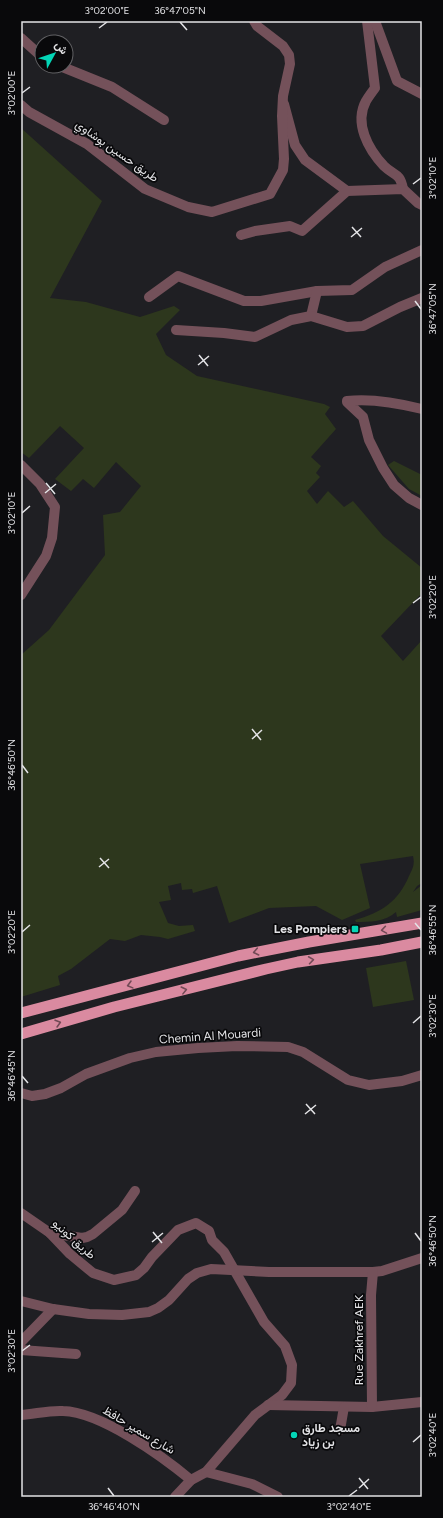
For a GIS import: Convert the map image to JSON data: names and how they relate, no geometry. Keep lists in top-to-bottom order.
{
  "streets": {
    "street": [
      "طريق حسين بوشاوي",
      "Chemin Al Mouardi",
      "طريق كونيو",
      "Rue Zakhref AEK",
      "شارع سمير حافظ"
    ]
  },
  "places": {
    "transit": ["Les Pompiers"],
    "other": ["مسجد طارق بن زياد"]
  },
  "north": "top right",
  "coordinates": [
    "3°02'00\"E",
    "36°47'05\"N",
    "3°02'10\"E",
    "3°02'20\"E",
    "36°46'50\"N",
    "36°46'55\"N",
    "3°02'30\"E",
    "36°46'45\"N",
    "3°02'40\"E",
    "36°46'40\"N"
  ]
}
